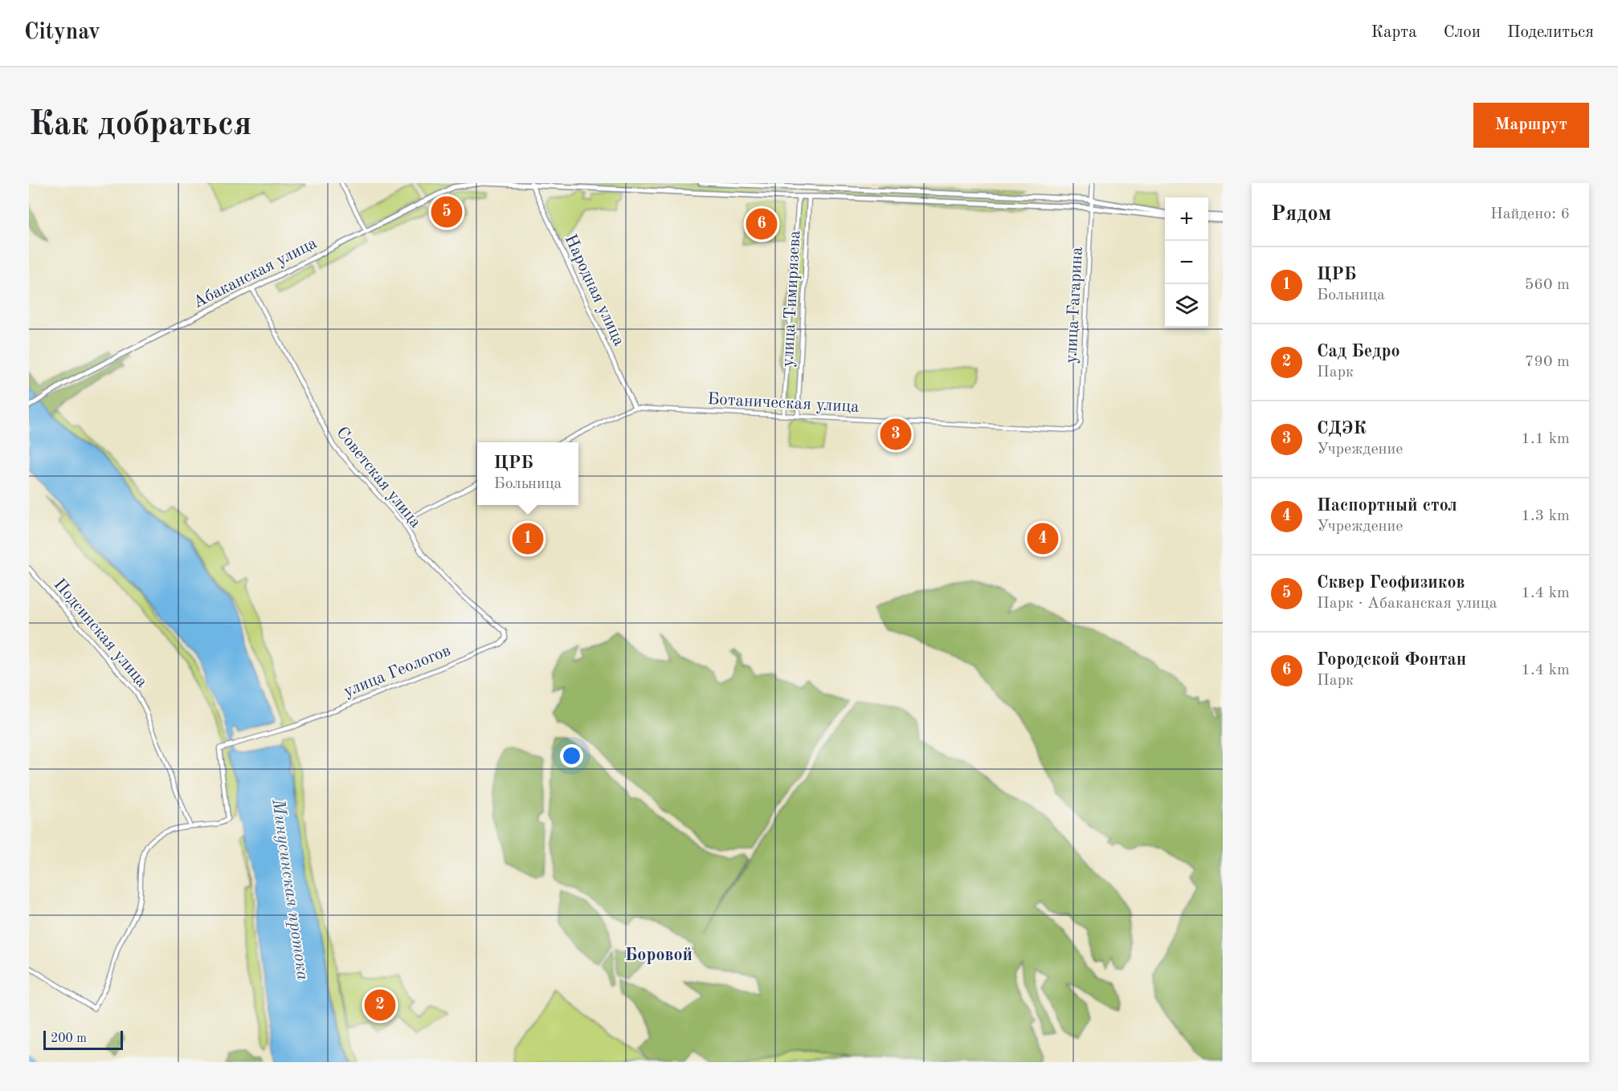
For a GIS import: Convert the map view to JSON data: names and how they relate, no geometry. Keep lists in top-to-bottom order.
{
  "streets": {
    "main road": ["Абаканская улица", "улица Тимирязева"],
    "street": [
      "Народная улица",
      "улица Гагарина",
      "Ботаническая улица",
      "Советская улица",
      "Подсинская улица",
      "улица Геологов"
    ]
  },
  "crossings": [
    ["Абаканская улица", "Народная улица"],
    ["Абаканская улица", "улица Тимирязева"],
    ["Абаканская улица", "улица Гагарина"],
    ["Абаканская улица", "Советская улица"],
    ["Народная улица", "Ботаническая улица"],
    ["улица Тимирязева", "Ботаническая улица"],
    ["улица Гагарина", "Ботаническая улица"],
    ["Советская улица", "улица Геологов"],
    ["Подсинская улица", "улица Геологов"]
  ],
  "districts": ["Боровой"],
  "water": ["Минусинская протока"],
  "scale_bar": "200 m",
  "page": {
    "header": "Citynav",
    "nav": ["Карта", "Слои", "Поделиться"],
    "buttons": "Маршрут",
    "title": "Как добраться",
    "heading": ["Рядом", "Найдено: 6"],
    "pins": [
      "5",
      "6",
      "3",
      "1",
      "4",
      "2"
    ],
    "map_buttons": ["+", "−"],
    "list": [
      {
        "mark": "1",
        "name": "ЦРБ",
        "note": "Больница",
        "value": "560 m"
      },
      {
        "mark": "2",
        "name": "Сад Бедро",
        "note": "Парк",
        "value": "790 m"
      },
      {
        "mark": "3",
        "name": "СДЭК",
        "note": "Учреждение",
        "value": "1.1 km"
      },
      {
        "mark": "4",
        "name": "Паспортный стол",
        "note": "Учреждение",
        "value": "1.3 km"
      },
      {
        "mark": "5",
        "name": "Сквер Геофизиков",
        "note": "Парк · Абаканская улица",
        "value": "1.4 km"
      },
      {
        "mark": "6",
        "name": "Городской Фонтан",
        "note": "Парк",
        "value": "1.4 km"
      }
    ],
    "popup": ["ЦРБ", "Больница"],
    "scale": "200 m"
  }
}
